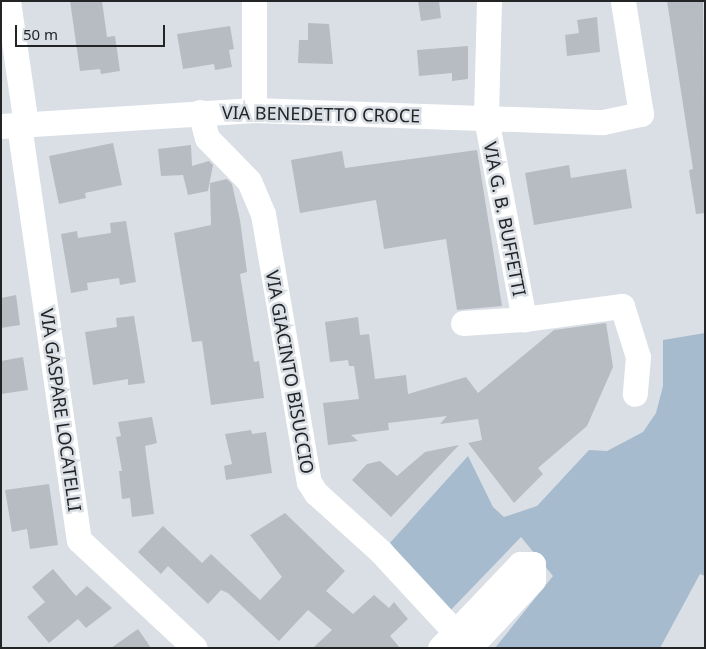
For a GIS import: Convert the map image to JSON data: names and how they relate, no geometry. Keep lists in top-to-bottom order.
{
  "streets": {
    "street": [
      "VIA BENEDETTO CROCE",
      "VIA G. B. BUFFETTI",
      "VIA GIACINTO BISUCCIO",
      "VIA GASPARE LOCATELLI"
    ]
  },
  "crossings": [
    ["VIA BENEDETTO CROCE", "VIA G. B. BUFFETTI"],
    ["VIA BENEDETTO CROCE", "VIA GIACINTO BISUCCIO"],
    ["VIA BENEDETTO CROCE", "VIA GASPARE LOCATELLI"]
  ],
  "scale_bar": "50 m"
}
